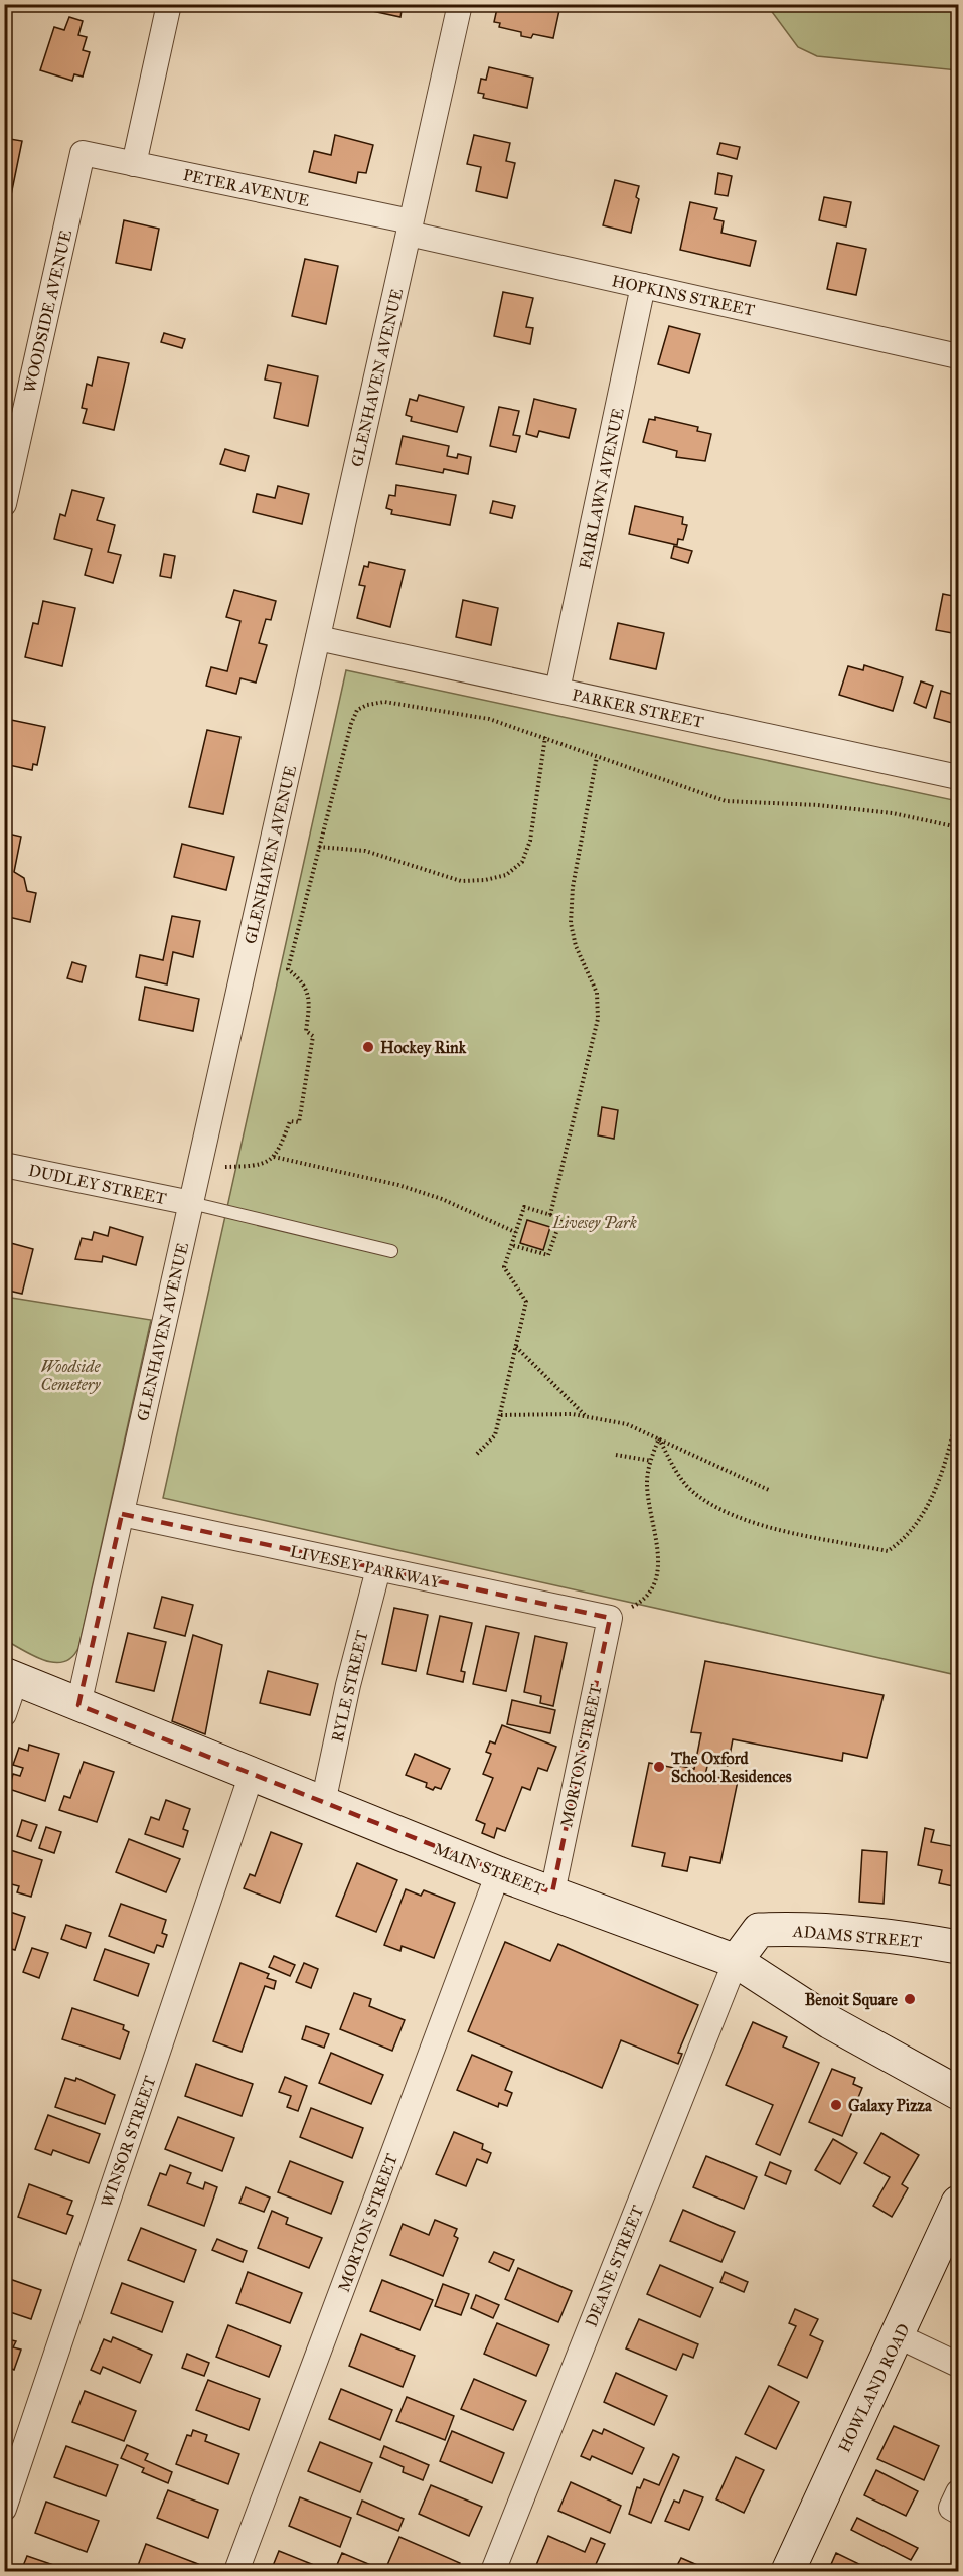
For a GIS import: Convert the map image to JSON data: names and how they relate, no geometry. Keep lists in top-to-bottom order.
{
  "streets": {
    "main road": ["MAIN STREET", "ADAMS STREET", "HOWLAND ROAD"],
    "street": [
      "PETER AVENUE",
      "HOPKINS STREET",
      "WOODSIDE AVENUE",
      "GLENHAVEN AVENUE",
      "FAIRLAWN AVENUE",
      "PARKER STREET",
      "DUDLEY STREET",
      "LIVESEY PARKWAY",
      "RYLE STREET",
      "MORTON STREET",
      "WINSOR STREET",
      "DEANE STREET"
    ]
  },
  "crossings": [
    ["PETER AVENUE", "HOPKINS STREET"],
    ["PETER AVENUE", "WOODSIDE AVENUE"],
    ["PETER AVENUE", "GLENHAVEN AVENUE"],
    ["HOPKINS STREET", "GLENHAVEN AVENUE"],
    ["HOPKINS STREET", "FAIRLAWN AVENUE"],
    ["GLENHAVEN AVENUE", "PARKER STREET"],
    ["GLENHAVEN AVENUE", "DUDLEY STREET"],
    ["GLENHAVEN AVENUE", "LIVESEY PARKWAY"],
    ["GLENHAVEN AVENUE", "MAIN STREET"],
    ["FAIRLAWN AVENUE", "PARKER STREET"],
    ["LIVESEY PARKWAY", "RYLE STREET"],
    ["LIVESEY PARKWAY", "MORTON STREET"],
    ["RYLE STREET", "MAIN STREET"],
    ["MORTON STREET", "MAIN STREET"],
    ["MAIN STREET", "ADAMS STREET"],
    ["MAIN STREET", "WINSOR STREET"],
    ["MAIN STREET", "DEANE STREET"],
    ["ADAMS STREET", "DEANE STREET"]
  ],
  "parks": ["Livesey Park", "Woodside Cemetery"],
  "places": [
    "Hockey Rink",
    "The Oxford School Residences",
    "Benoit Square",
    "Galaxy Pizza"
  ]
}
